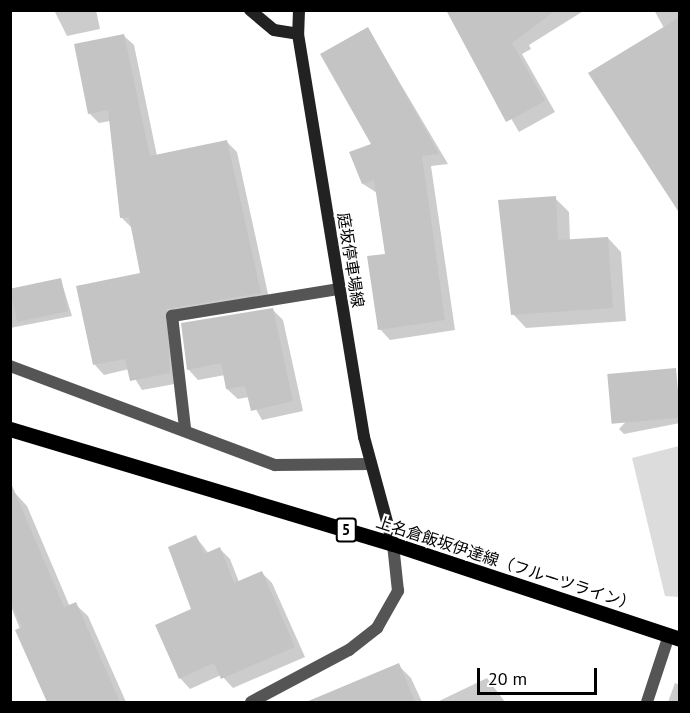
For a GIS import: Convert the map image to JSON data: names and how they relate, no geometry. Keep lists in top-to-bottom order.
{
  "streets": {
    "main road": ["庭坂停車場線", "5", "上名倉飯坂伊達線（フルーツライン）"]
  },
  "crossings": [
    ["庭坂停車場線", "上名倉飯坂伊達線（フルーツライン）"]
  ],
  "scale_bar": "20 m"
}
